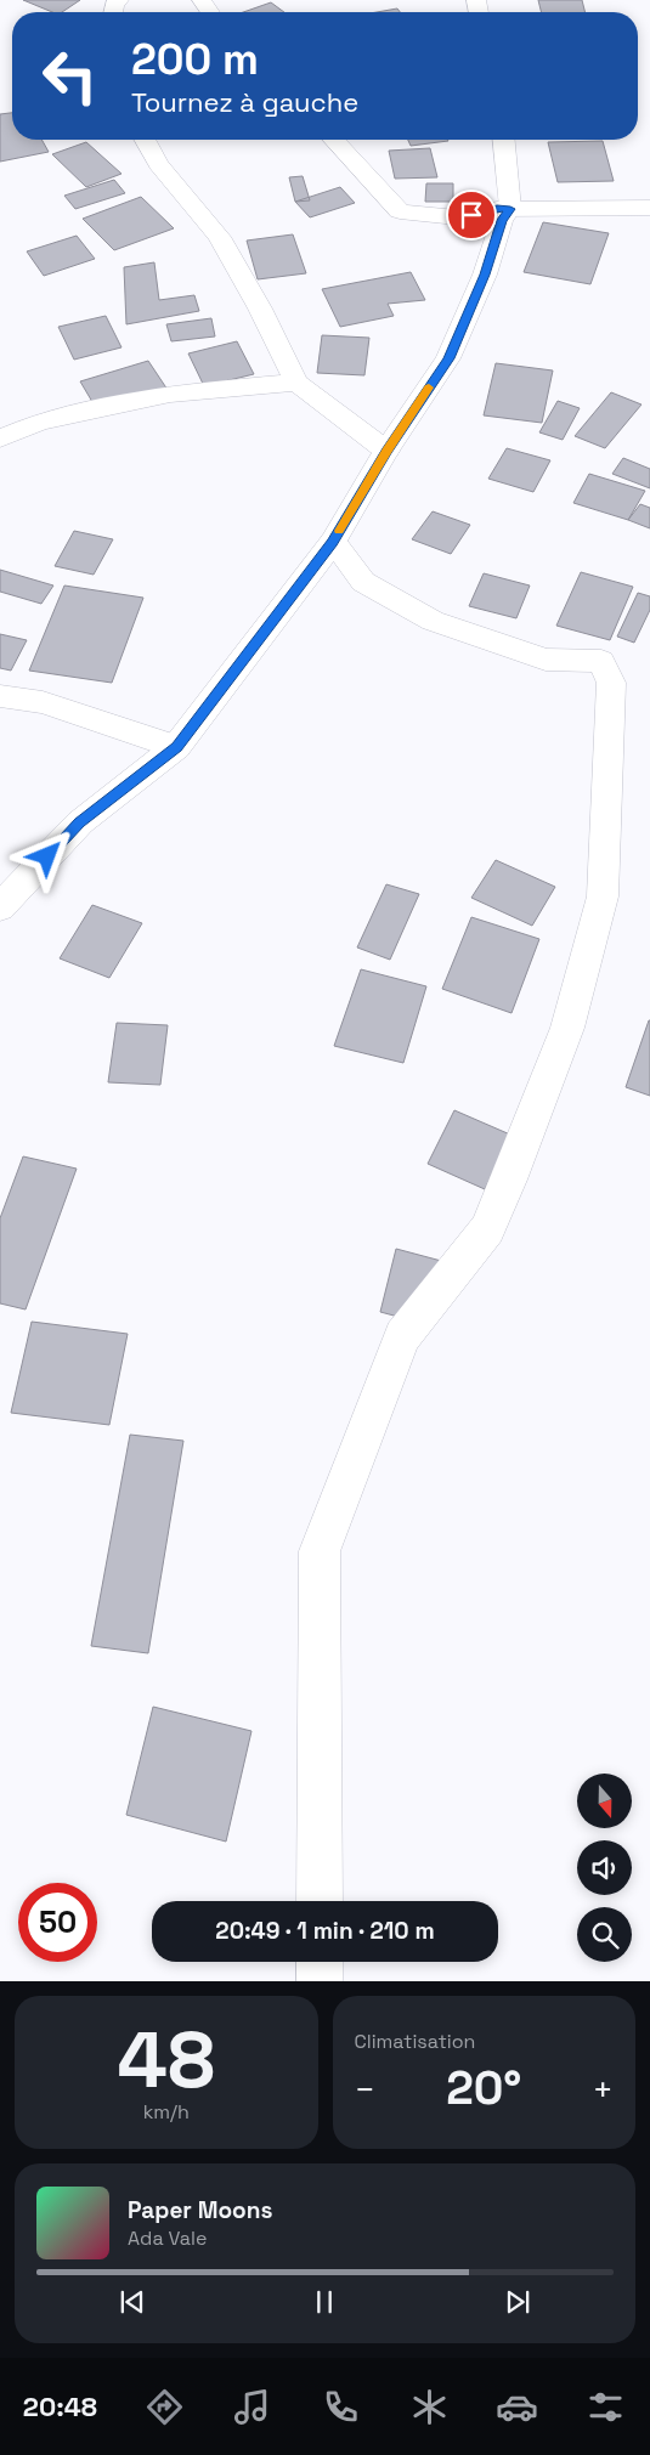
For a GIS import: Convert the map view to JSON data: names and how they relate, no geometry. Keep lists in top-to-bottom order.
{
  "north": "bottom",
  "page": {
    "turn": ["200 m", "Tournez à gauche"],
    "limit": "50",
    "trip": "20:49 · 1 min · 210 m",
    "tile": [
      ["48", "km/h"],
      "Climatisation"
    ],
    "heat": ["−", "20°", "+"],
    "song": ["Paper Moons", "Ada Vale"],
    "tabs": "20:48"
  }
}
